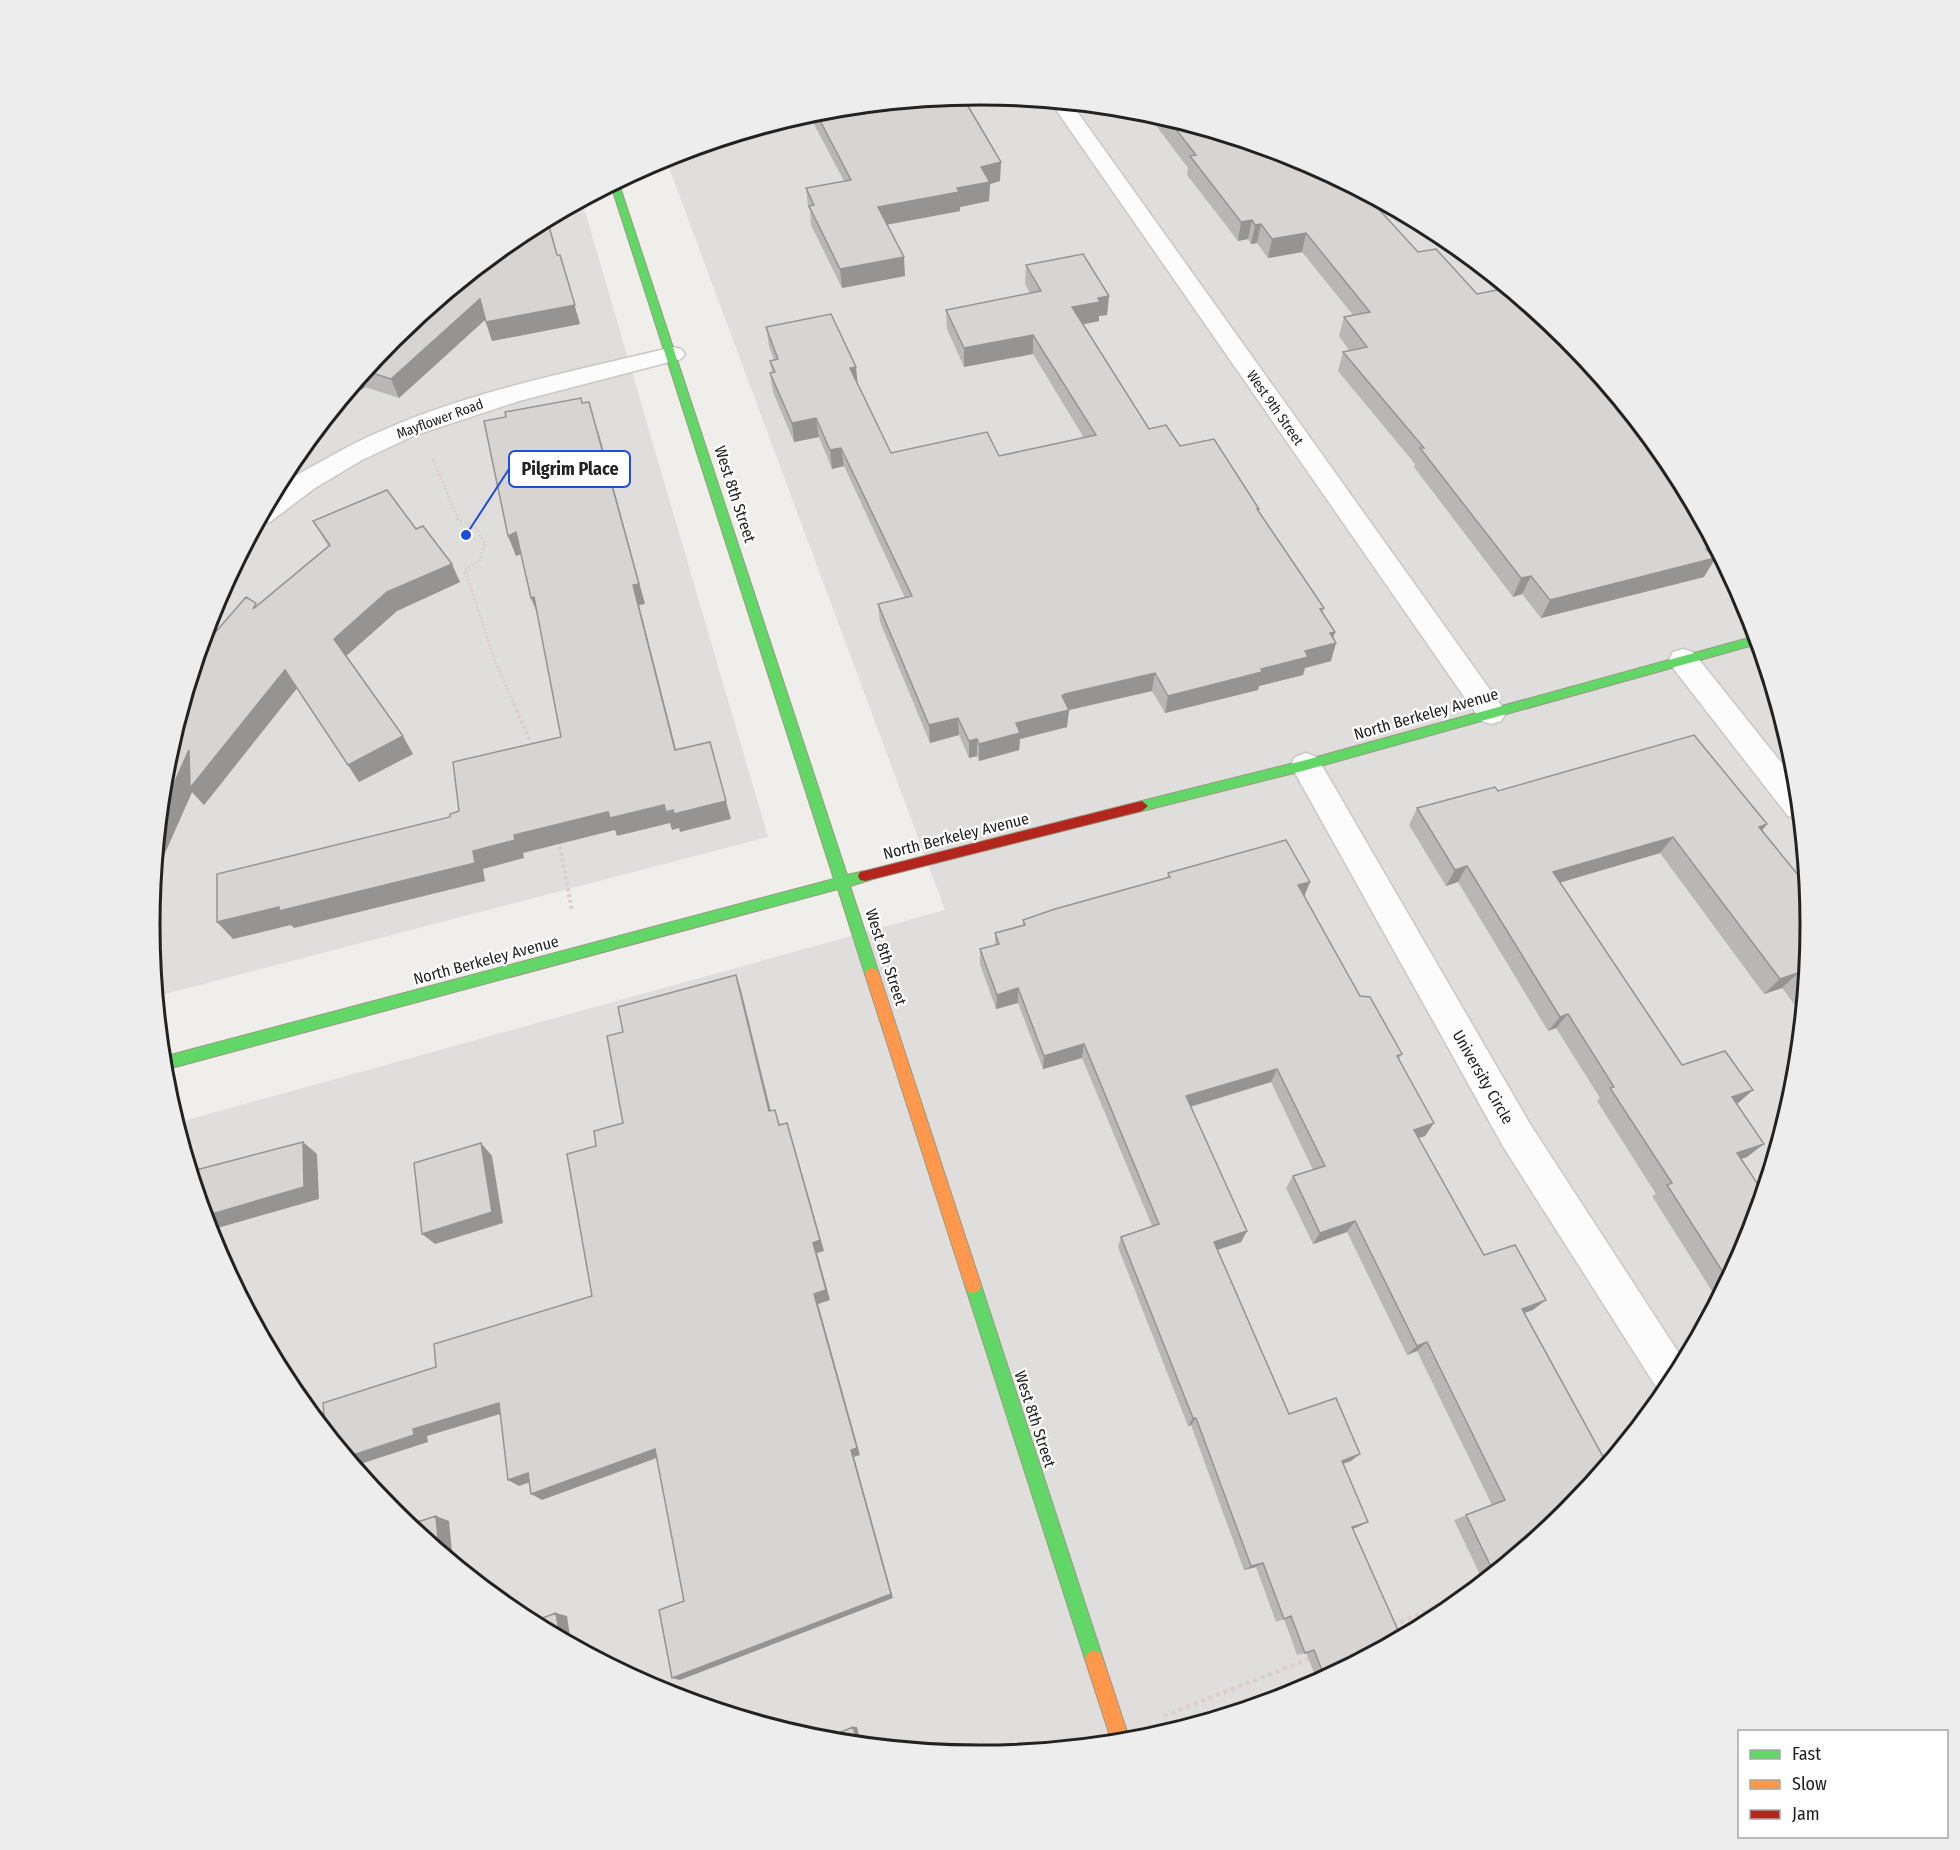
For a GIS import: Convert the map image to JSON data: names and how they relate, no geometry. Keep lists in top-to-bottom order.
{
  "streets": {
    "street": [
      "West 9th Street",
      "Mayflower Road",
      "West 8th Street",
      "North Berkeley Avenue",
      "University Circle"
    ]
  },
  "crossings": [
    ["West 9th Street", "North Berkeley Avenue"],
    ["Mayflower Road", "West 8th Street"],
    ["West 8th Street", "North Berkeley Avenue"],
    ["North Berkeley Avenue", "University Circle"]
  ],
  "places": ["Pilgrim Place"],
  "legend": ["Fast", "Slow", "Jam"]
}
